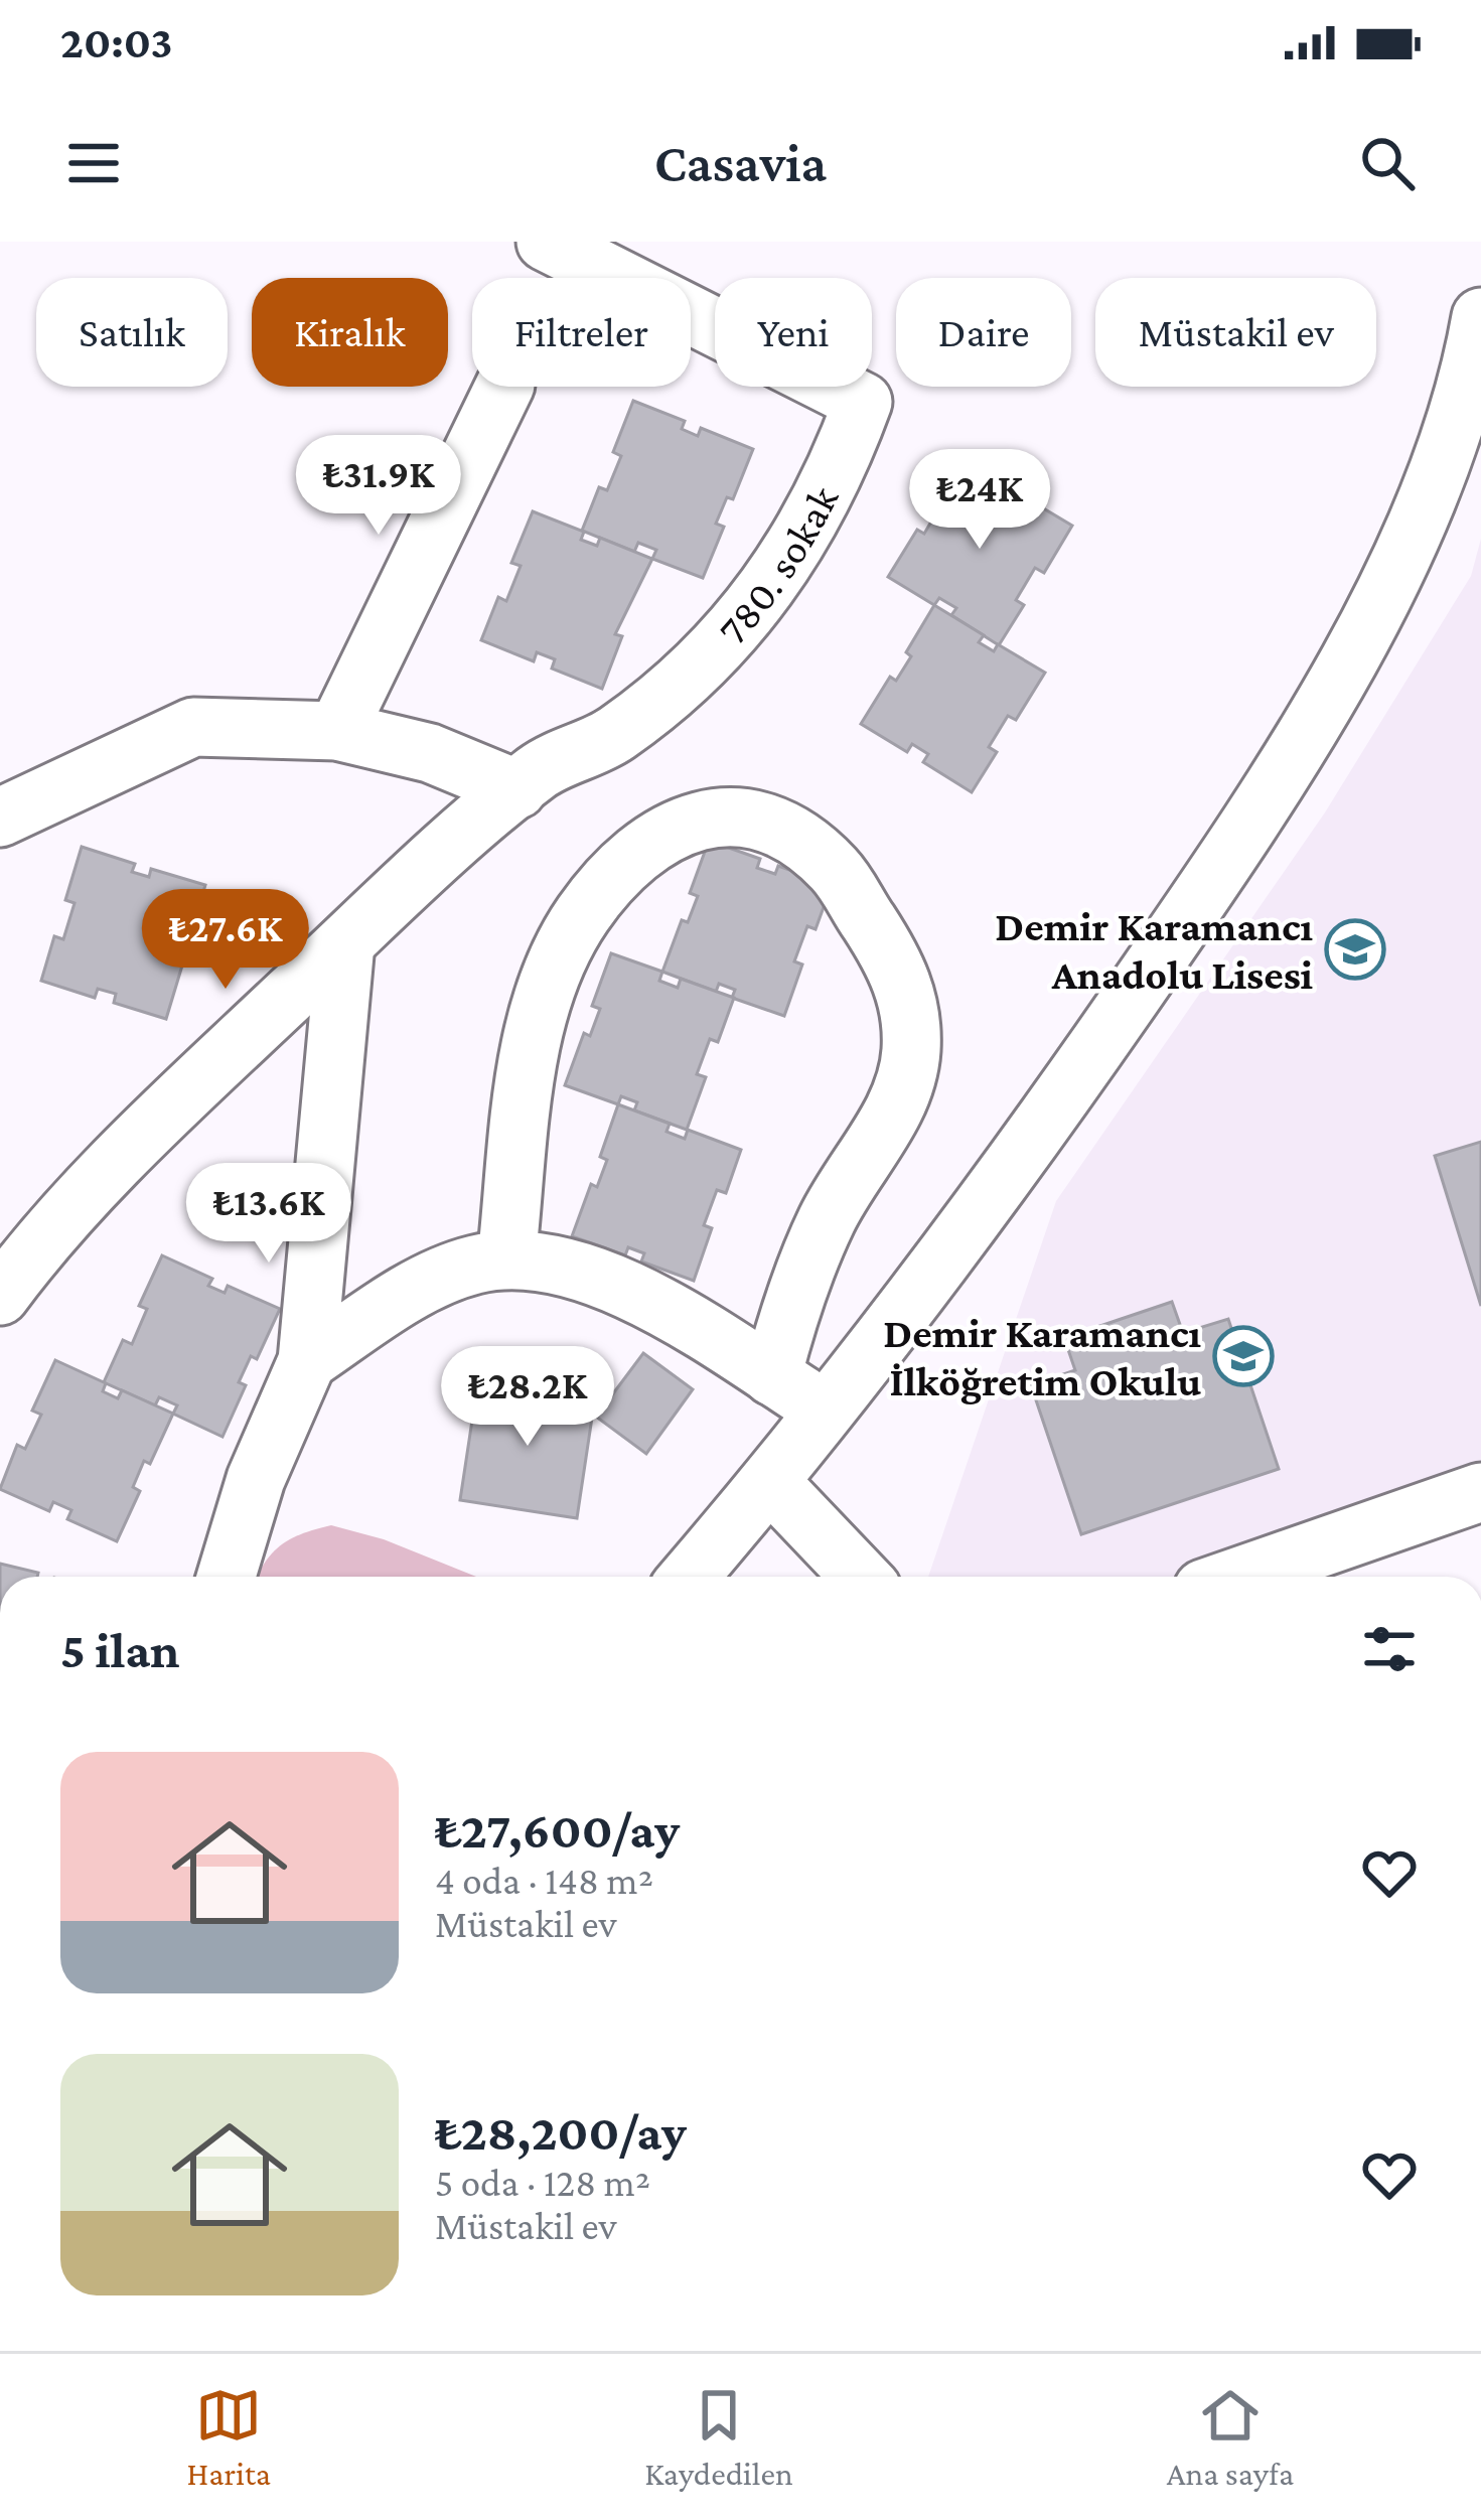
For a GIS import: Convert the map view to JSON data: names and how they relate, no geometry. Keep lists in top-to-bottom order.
{
  "streets": {
    "street": ["780. sokak"]
  },
  "places": {
    "school or university": ["Demir Karamancı Anadolu Lisesi", "Demir Karamancı İlköğretim Okulu"]
  },
  "page": {
    "status": "20:03",
    "header": "Casavia",
    "chip": [
      "Satılık",
      "Kiralık",
      "Filtreler",
      "Yeni",
      "Daire",
      "Müstakil ev"
    ],
    "price": [
      "₺31.9K",
      "₺24K",
      "₺27.6K",
      "₺13.6K",
      "₺28.2K"
    ],
    "heading": "5 ilan",
    "list": [
      {
        "name": "₺27,600/ay",
        "note": "4 oda · 148 m² · Müstakil ev"
      },
      {
        "name": "₺28,200/ay",
        "note": "5 oda · 128 m² · Müstakil ev"
      }
    ],
    "tabs": ["Harita", "Kaydedilen", "Ana sayfa"]
  }
}
